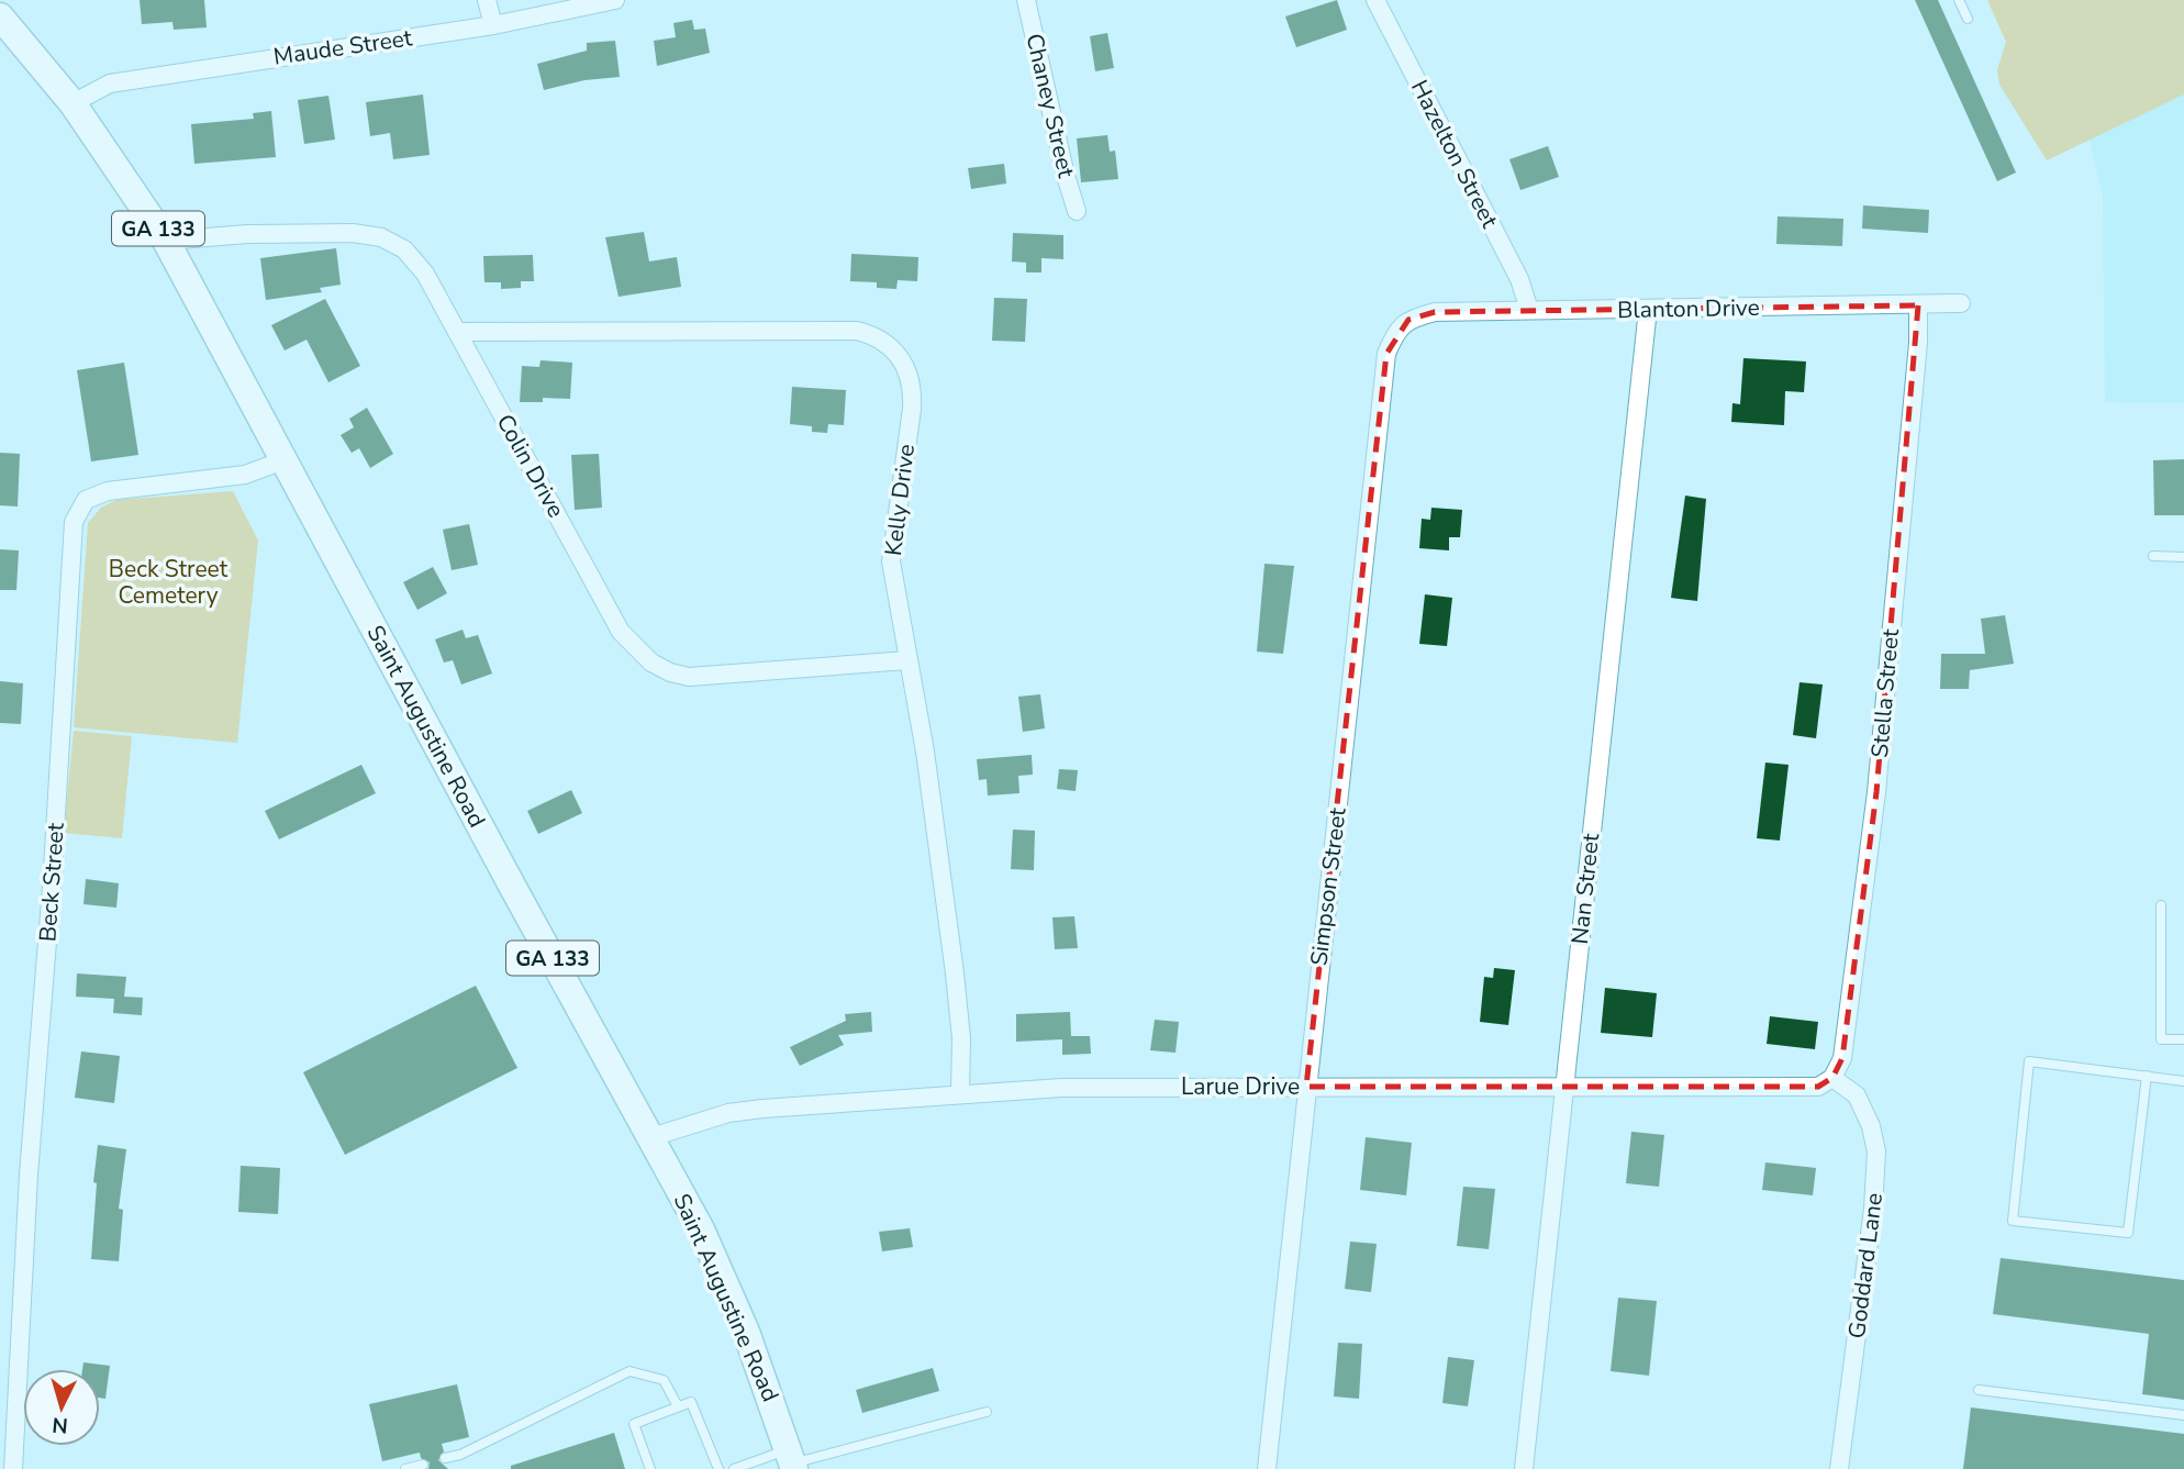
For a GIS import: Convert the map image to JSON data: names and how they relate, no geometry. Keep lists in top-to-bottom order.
{
  "streets": {
    "main road": ["GA 133", "Saint Augustine Road"],
    "street": [
      "Maude Street",
      "Chaney Street",
      "Hazelton Street",
      "Blanton Drive",
      "Colin Drive",
      "Kelly Drive",
      "Stella Street",
      "Beck Street",
      "Simpson Street",
      "Nan Street",
      "Larue Drive",
      "Goddard Lane"
    ]
  },
  "crossings": [
    ["Maude Street", "Saint Augustine Road"],
    ["Hazelton Street", "Blanton Drive"],
    ["Blanton Drive", "Stella Street"],
    ["Blanton Drive", "Simpson Street"],
    ["Blanton Drive", "Nan Street"],
    ["Colin Drive", "Kelly Drive"],
    ["Colin Drive", "Saint Augustine Road"],
    ["Kelly Drive", "Larue Drive"],
    ["Stella Street", "Larue Drive"],
    ["Stella Street", "Goddard Lane"],
    ["Saint Augustine Road", "Beck Street"],
    ["Saint Augustine Road", "Larue Drive"],
    ["Simpson Street", "Larue Drive"],
    ["Nan Street", "Larue Drive"],
    ["Larue Drive", "Goddard Lane"]
  ],
  "parks": ["Beck Street Cemetery"],
  "north": "bottom"
}
